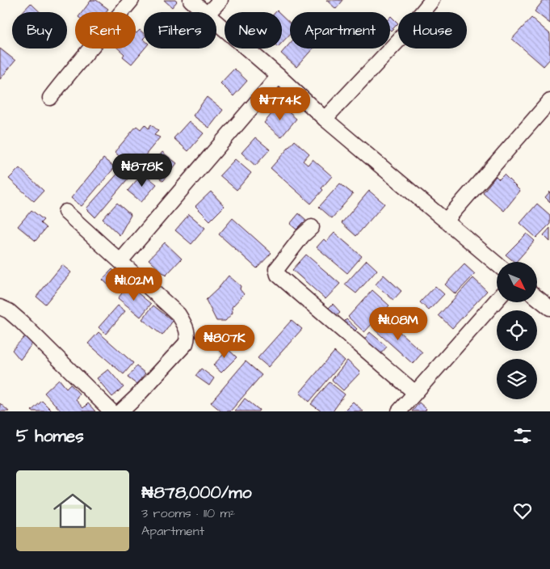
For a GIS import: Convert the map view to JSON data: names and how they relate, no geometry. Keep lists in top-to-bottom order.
{
  "north": "bottom right",
  "page": {
    "chip": [
      "Buy",
      "Rent",
      "Filters",
      "New",
      "Apartment",
      "House"
    ],
    "price": [
      "₦774K",
      "₦878K",
      "₦1.02M",
      "₦1.08M",
      "₦807K"
    ],
    "heading": "5 homes",
    "list": [
      {
        "name": "₦878,000/mo",
        "note": "3 rooms · 110 m² · Apartment"
      }
    ]
  }
}
